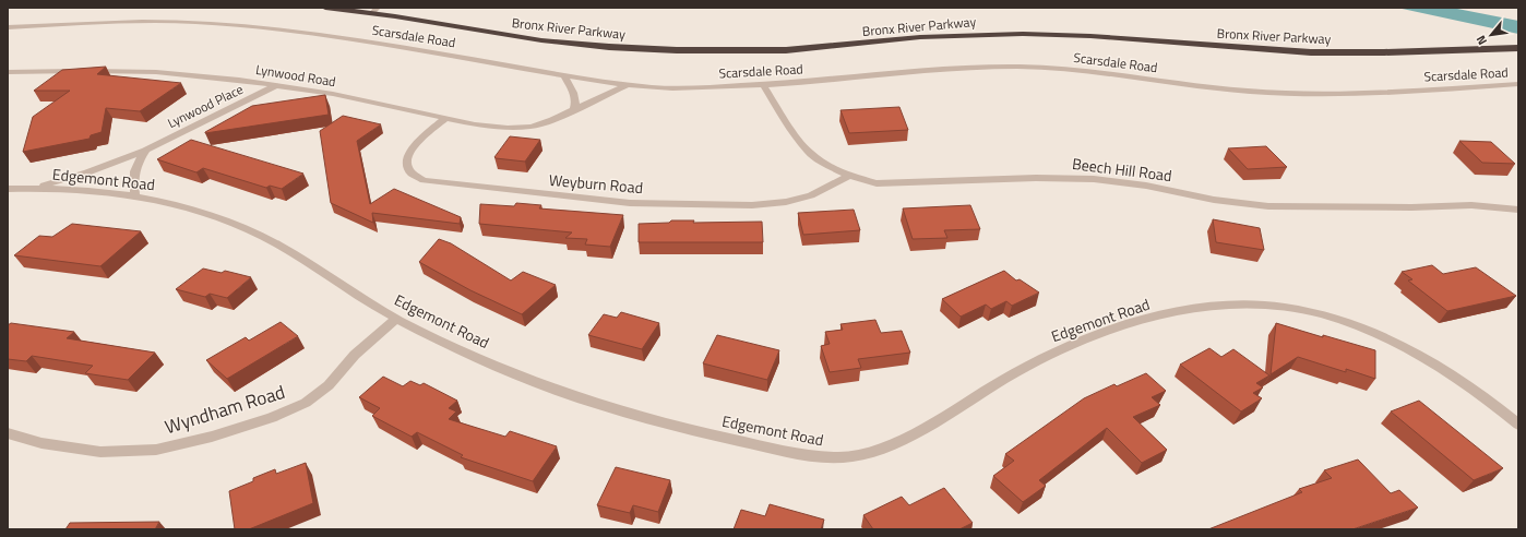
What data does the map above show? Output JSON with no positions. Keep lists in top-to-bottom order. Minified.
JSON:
{"streets":{"highway":["Bronx River Parkway"],"street":["Scarsdale Road","Lynwood Road","Lynwood Place","Beech Hill Road","Edgemont Road","Weyburn Road","Wyndham Road"]},"crossings":[["Scarsdale Road","Lynwood Road"],["Scarsdale Road","Beech Hill Road"],["Lynwood Road","Lynwood Place"],["Lynwood Road","Weyburn Road"],["Lynwood Place","Edgemont Road"],["Beech Hill Road","Weyburn Road"],["Edgemont Road","Wyndham Road"]],"north":"bottom left"}
